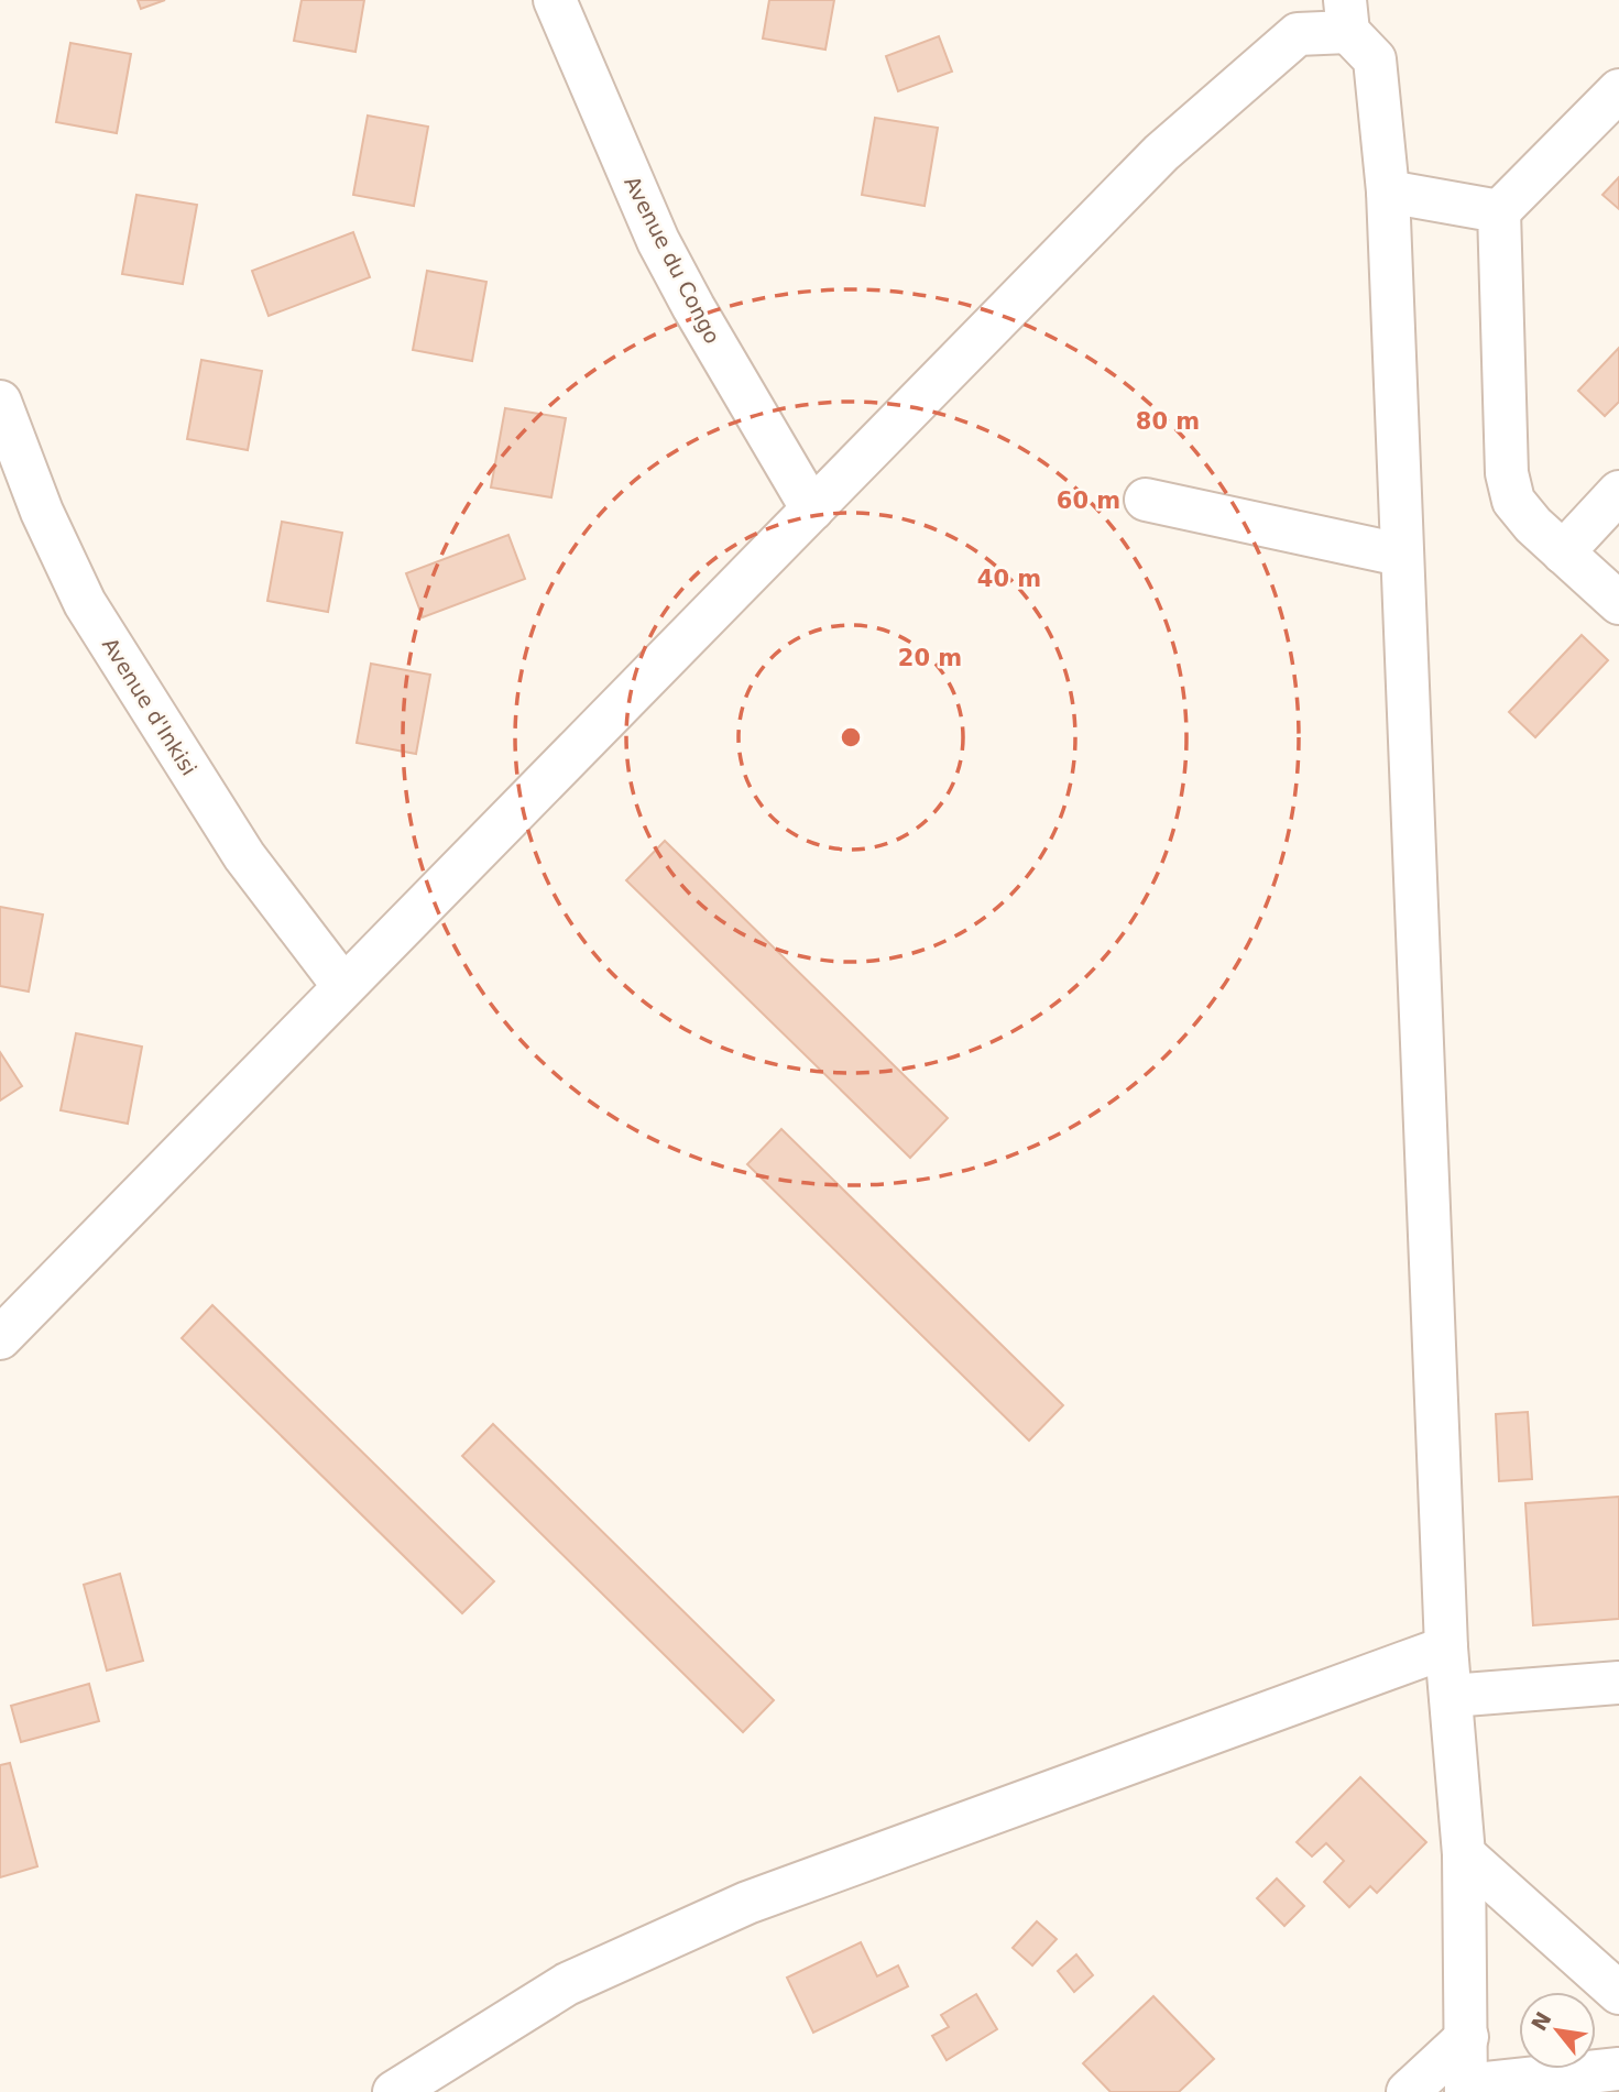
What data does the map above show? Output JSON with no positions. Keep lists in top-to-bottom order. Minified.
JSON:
{"streets":{"street":["Avenue du Congo","Avenue d'Inkisi"]},"north":"top left","rings":["80 m","60 m","40 m","20 m"]}
